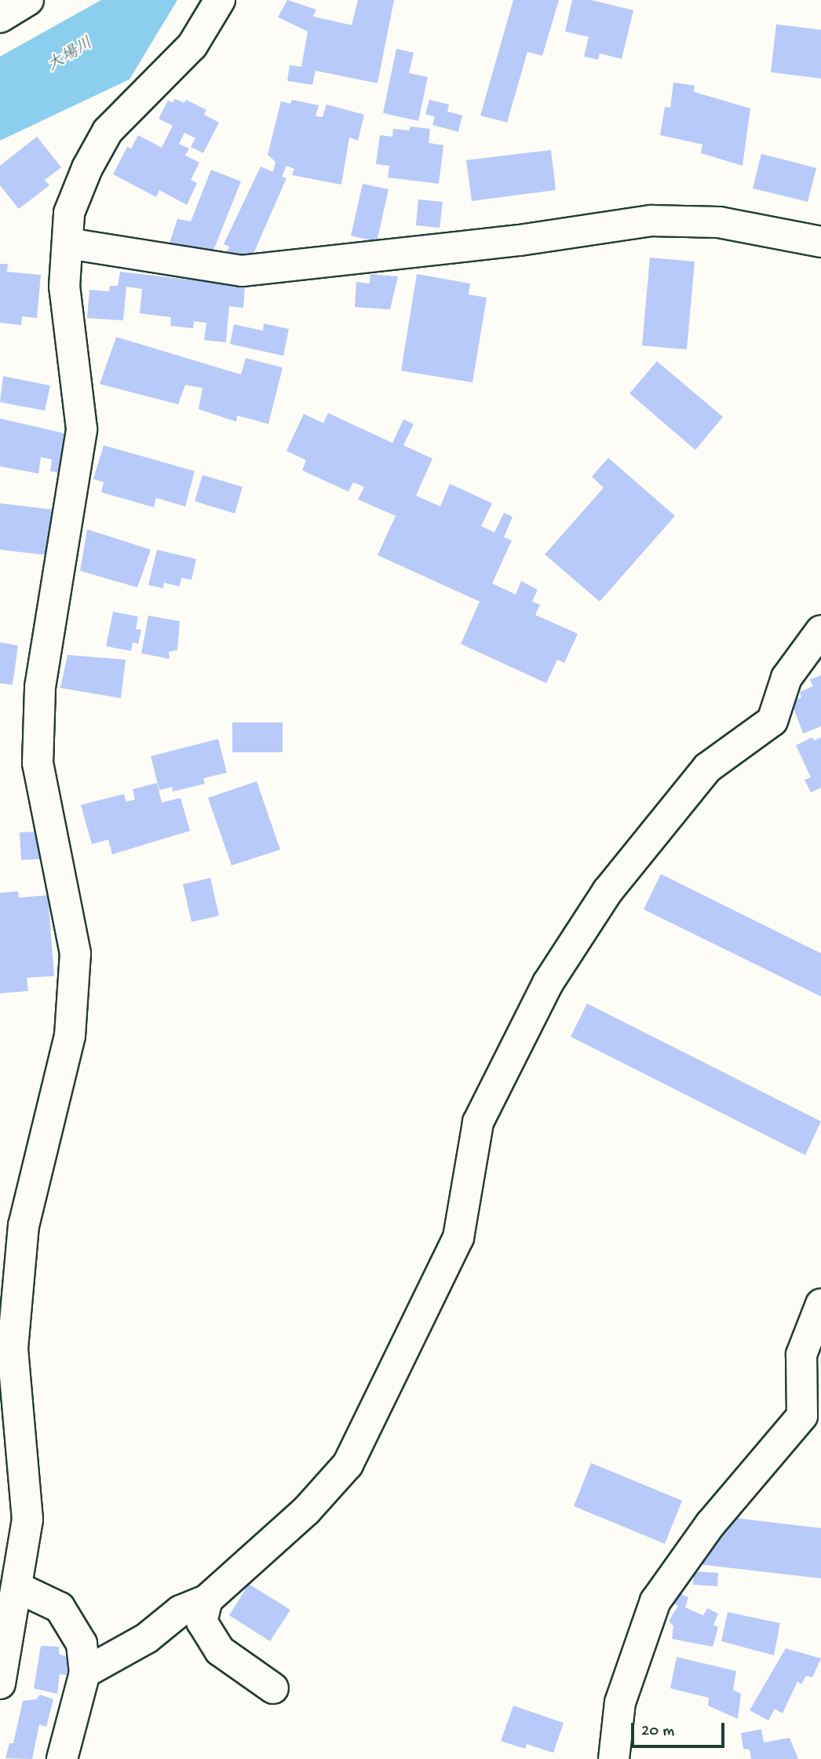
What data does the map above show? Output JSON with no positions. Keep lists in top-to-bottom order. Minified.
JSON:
{"water":["大場川"],"scale_bar":"20 m"}
